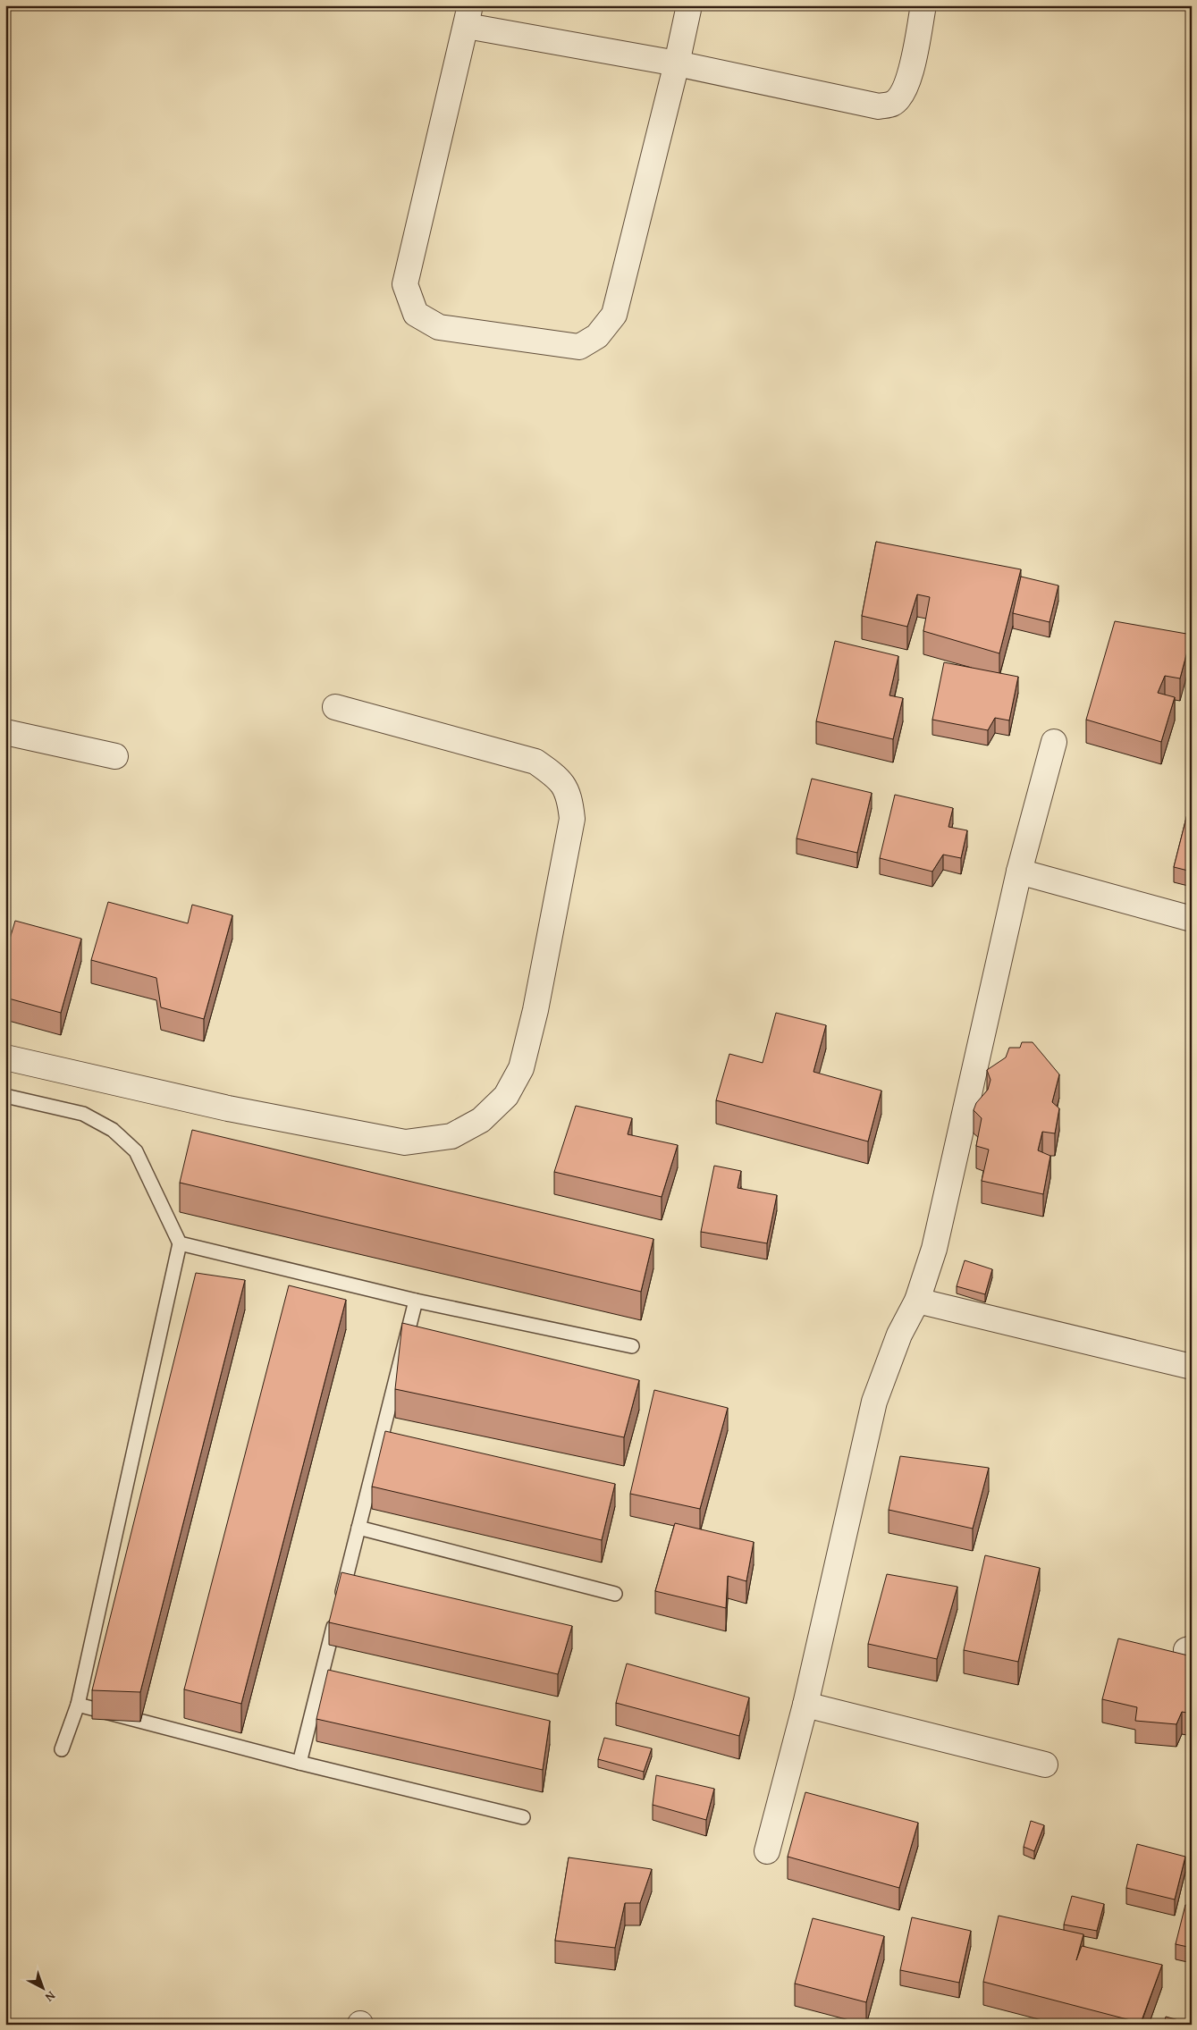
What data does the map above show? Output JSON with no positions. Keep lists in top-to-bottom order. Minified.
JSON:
{"north":"bottom right"}
